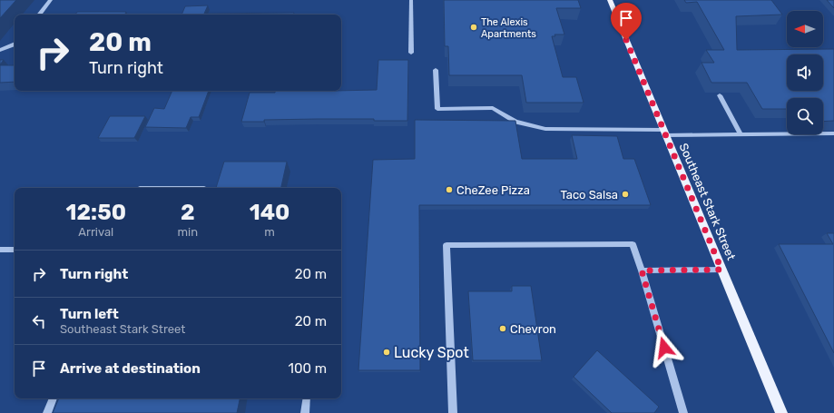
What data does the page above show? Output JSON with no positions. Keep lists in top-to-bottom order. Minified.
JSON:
{"streets":{"main road":["Southeast Stark Street"]},"places":["The Alexis Apartments","CheZee Pizza","Taco Salsa","Chevron","Lucky Spot"],"north":"left","page":{"turn":["20 m","Turn right"],"eta":["12:50","Arrival","2","min","140","m"],"list":[{"name":"Turn right","value":"20 m"},{"name":"Turn left","note":"Southeast Stark Street","value":"20 m"},{"name":"Arrive at destination","value":"100 m"}]}}
